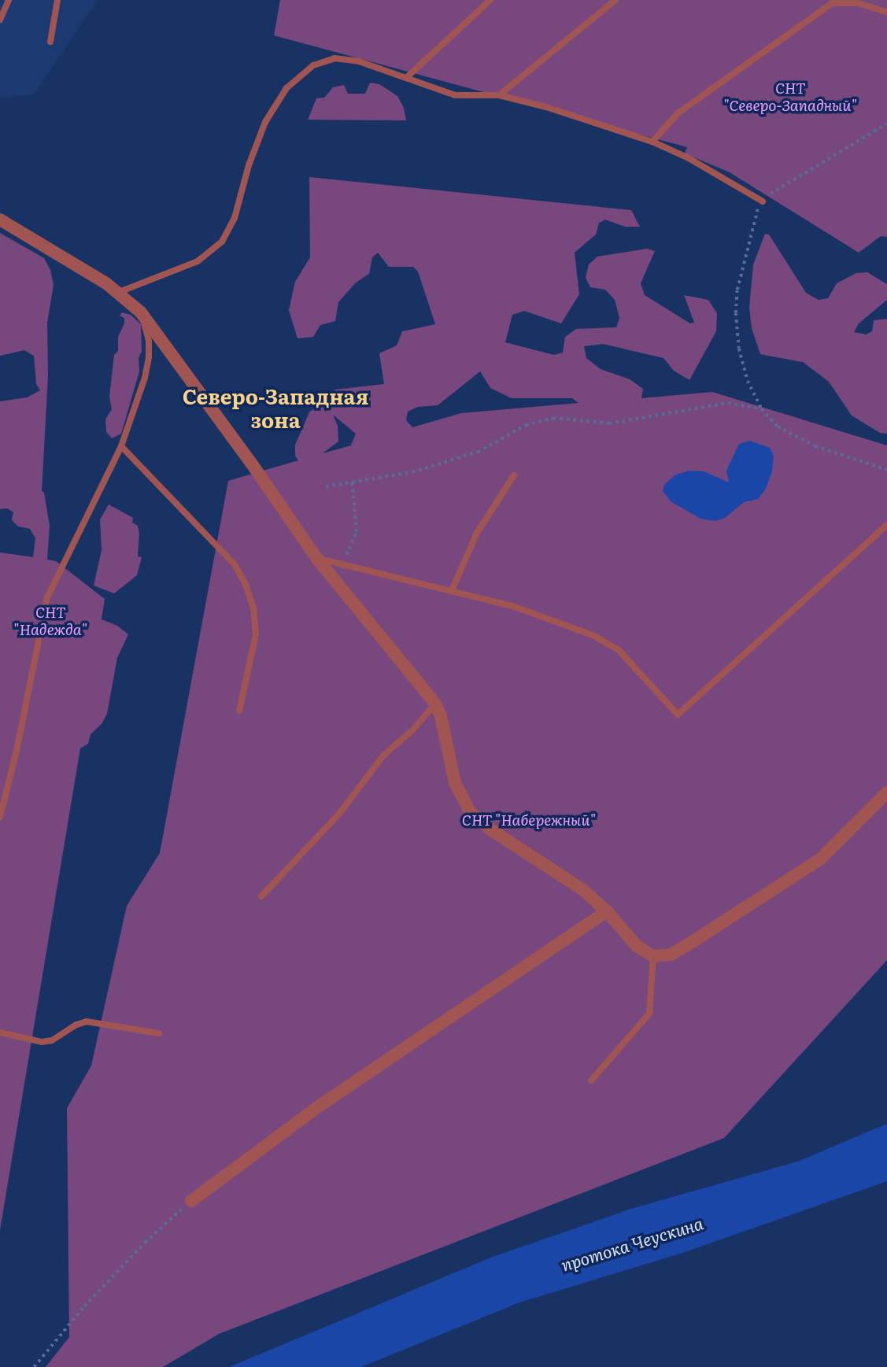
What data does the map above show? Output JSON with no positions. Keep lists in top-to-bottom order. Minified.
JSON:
{"districts":["Северо-Западная зона"],"water":["протока Чеускина"],"parks":["СНТ \"Северо-Западный\"","СНТ \"Надежда\"","СНТ \"Набережный\""]}
